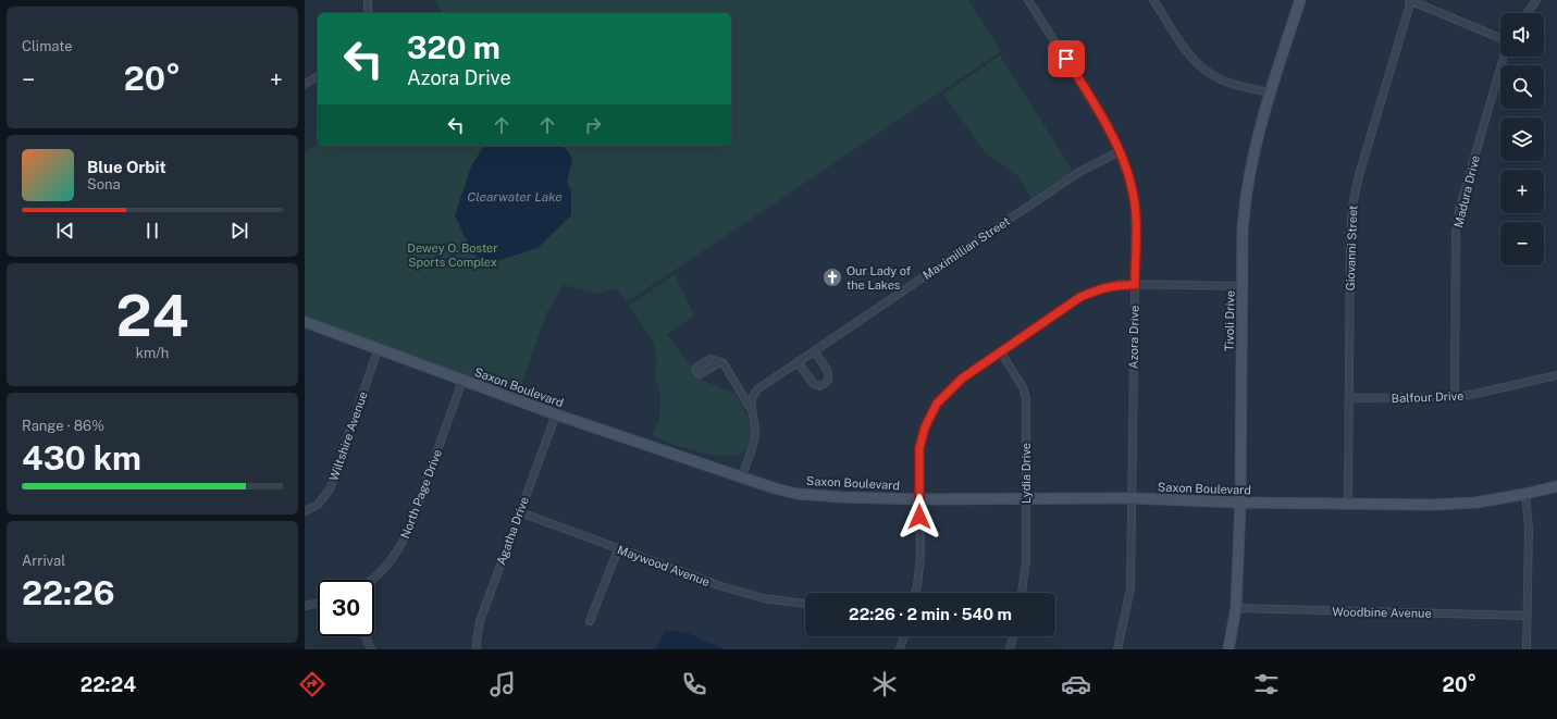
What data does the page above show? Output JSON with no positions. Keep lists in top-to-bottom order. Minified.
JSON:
{"streets":{"main road":["Tivoli Drive","Saxon Boulevard"],"street":["Madura Drive","Maximillian Street","Giovanni Street","Azora Drive","Balfour Drive","Wiltshire Avenue","Lydia Drive","North Page Drive","Agatha Drive","Maywood Avenue","Woodbine Avenue"]},"crossings":[["Madura Drive","Balfour Drive"],["Maximillian Street","Azora Drive"],["Giovanni Street","Saxon Boulevard"],["Giovanni Street","Balfour Drive"],["Tivoli Drive","Saxon Boulevard"],["Tivoli Drive","Woodbine Avenue"],["Azora Drive","Saxon Boulevard"],["Saxon Boulevard","Wiltshire Avenue"],["Saxon Boulevard","Lydia Drive"],["Saxon Boulevard","North Page Drive"],["Saxon Boulevard","Agatha Drive"],["Agatha Drive","Maywood Avenue"]],"water":["Clearwater Lake"],"parks":["Dewey O. Boster Sports Complex"],"places":{"church":["Our Lady of the Lakes"]},"page":{"tile":["Climate",["24","km/h"],["Range · 86%","430 km"],["Arrival","22:26"]],"map_buttons":["+","−"],"turn":["320 m","Azora Drive"],"heat":["−","20°","+"],"song":["Blue Orbit","Sona"],"limit":"30","trip":"22:26 · 2 min · 540 m","tabs":["22:24","20°"]}}
